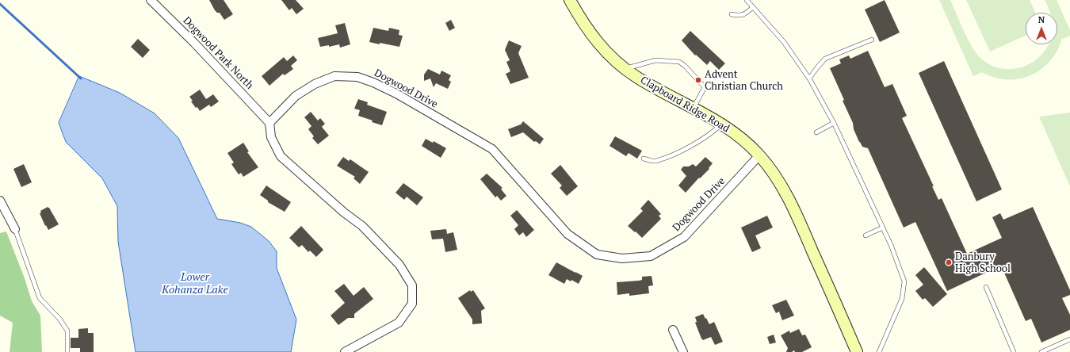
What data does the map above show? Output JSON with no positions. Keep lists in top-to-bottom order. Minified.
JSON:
{"streets":{"main road":["Clapboard Ridge Road"],"street":["Dogwood Park North","Dogwood Drive"]},"crossings":[["Dogwood Park North","Dogwood Drive"],["Dogwood Drive","Clapboard Ridge Road"]],"water":["Lower Kohanza Lake"],"places":["Advent Christian Church","Danbury High School"],"north":"top"}
